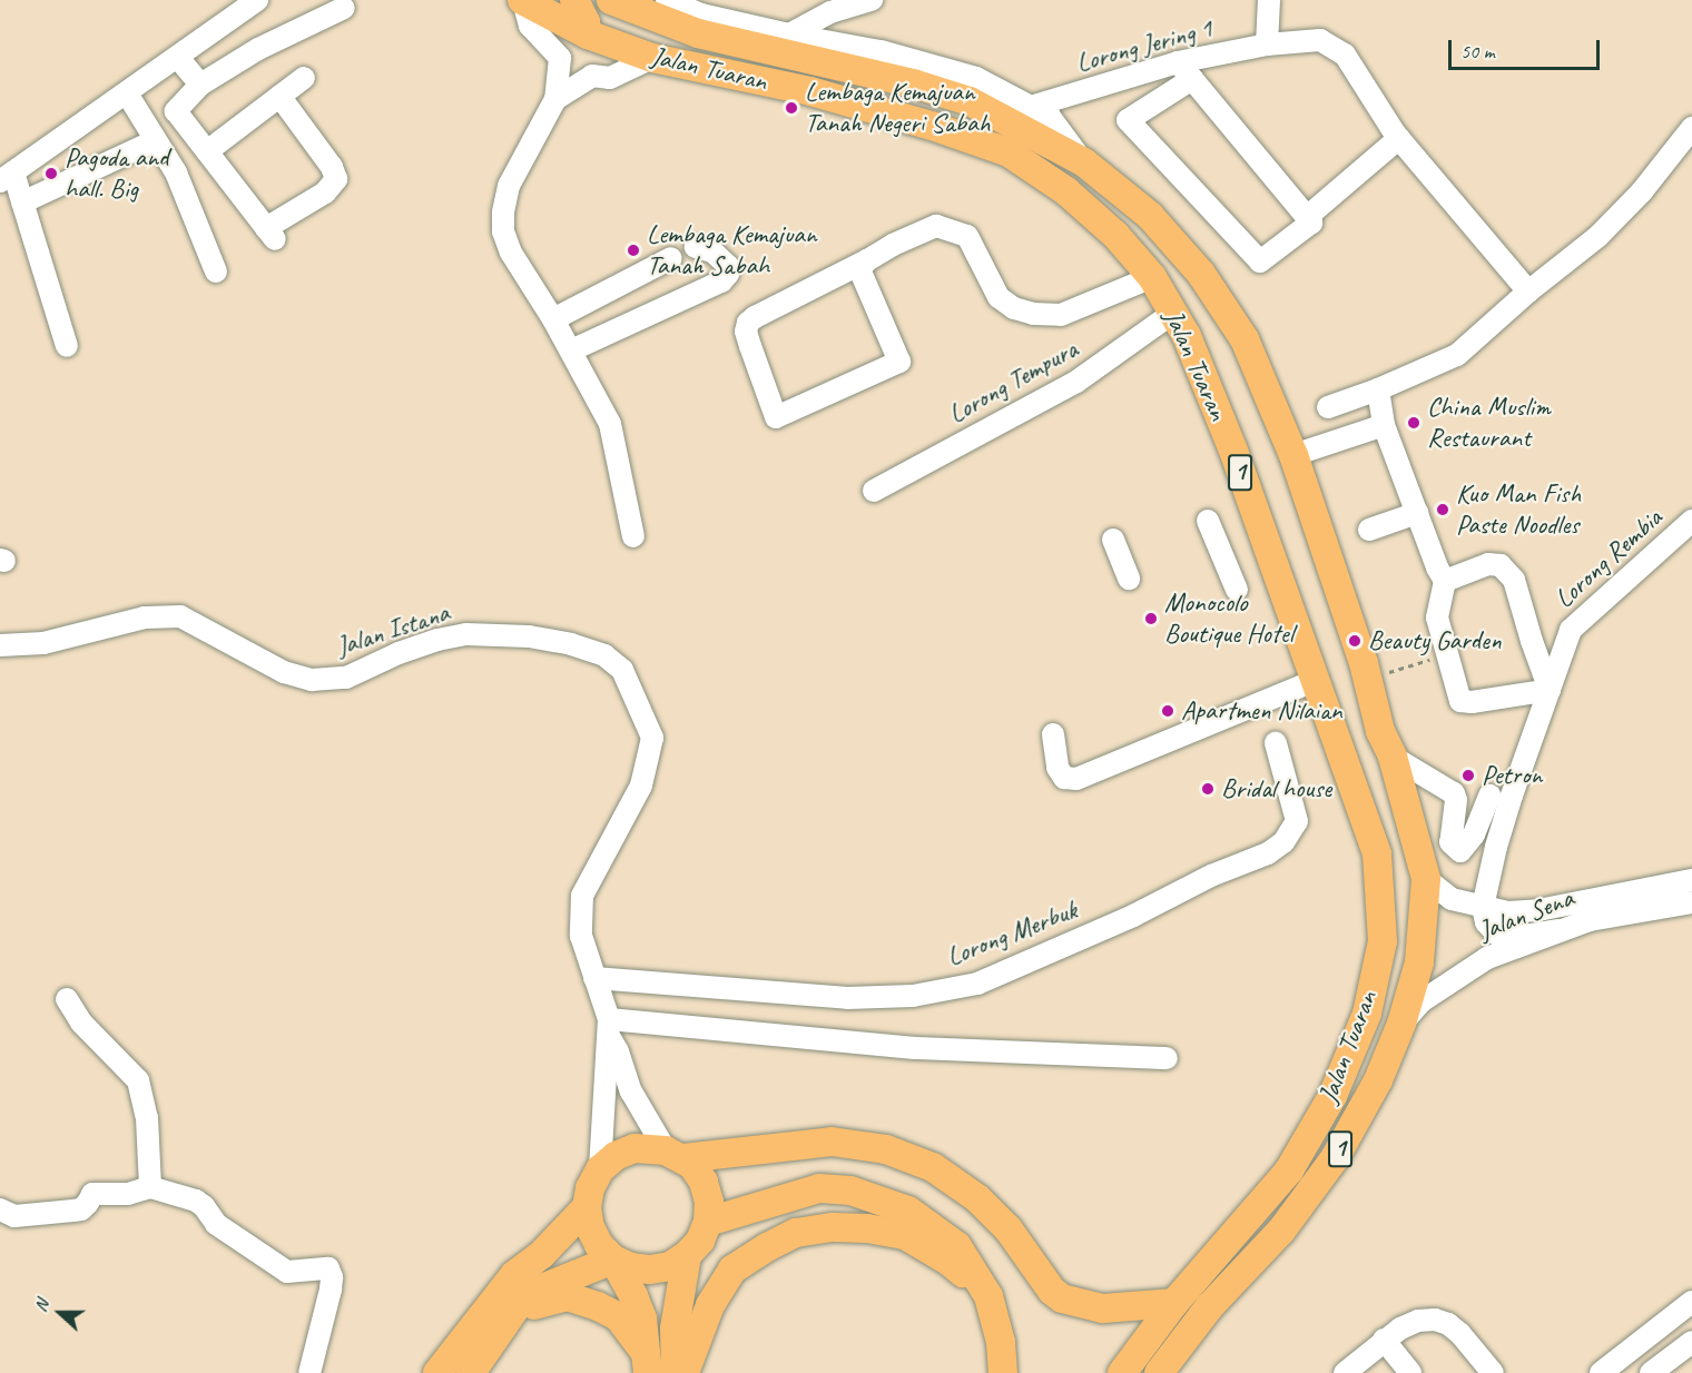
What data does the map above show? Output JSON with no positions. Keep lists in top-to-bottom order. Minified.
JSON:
{"streets":{"main road":["Jalan Tuaran","1"],"street":["Lorong Jering 1","Lorong Tempura","Lorong Rembia","Jalan Istana","Jalan Sena","Lorong Merbuk"]},"crossings":[["Jalan Tuaran","Lorong Tempura"],["Jalan Tuaran","Jalan Sena"],["Lorong Rembia","Jalan Sena"],["Jalan Istana","Lorong Merbuk"]],"places":["Lembaga Kemajuan Tanah Negeri Sabah","Pagoda and hall. Big","Lembaga Kemajuan Tanah Sabah","China Muslim Restaurant","Kuo Man Fish Paste Noodles","Monocolo Boutique Hotel","Beauty Garden","Apartmen Nilaian","Petron","Bridal house"],"scale_bar":"50 m","north":"left"}
